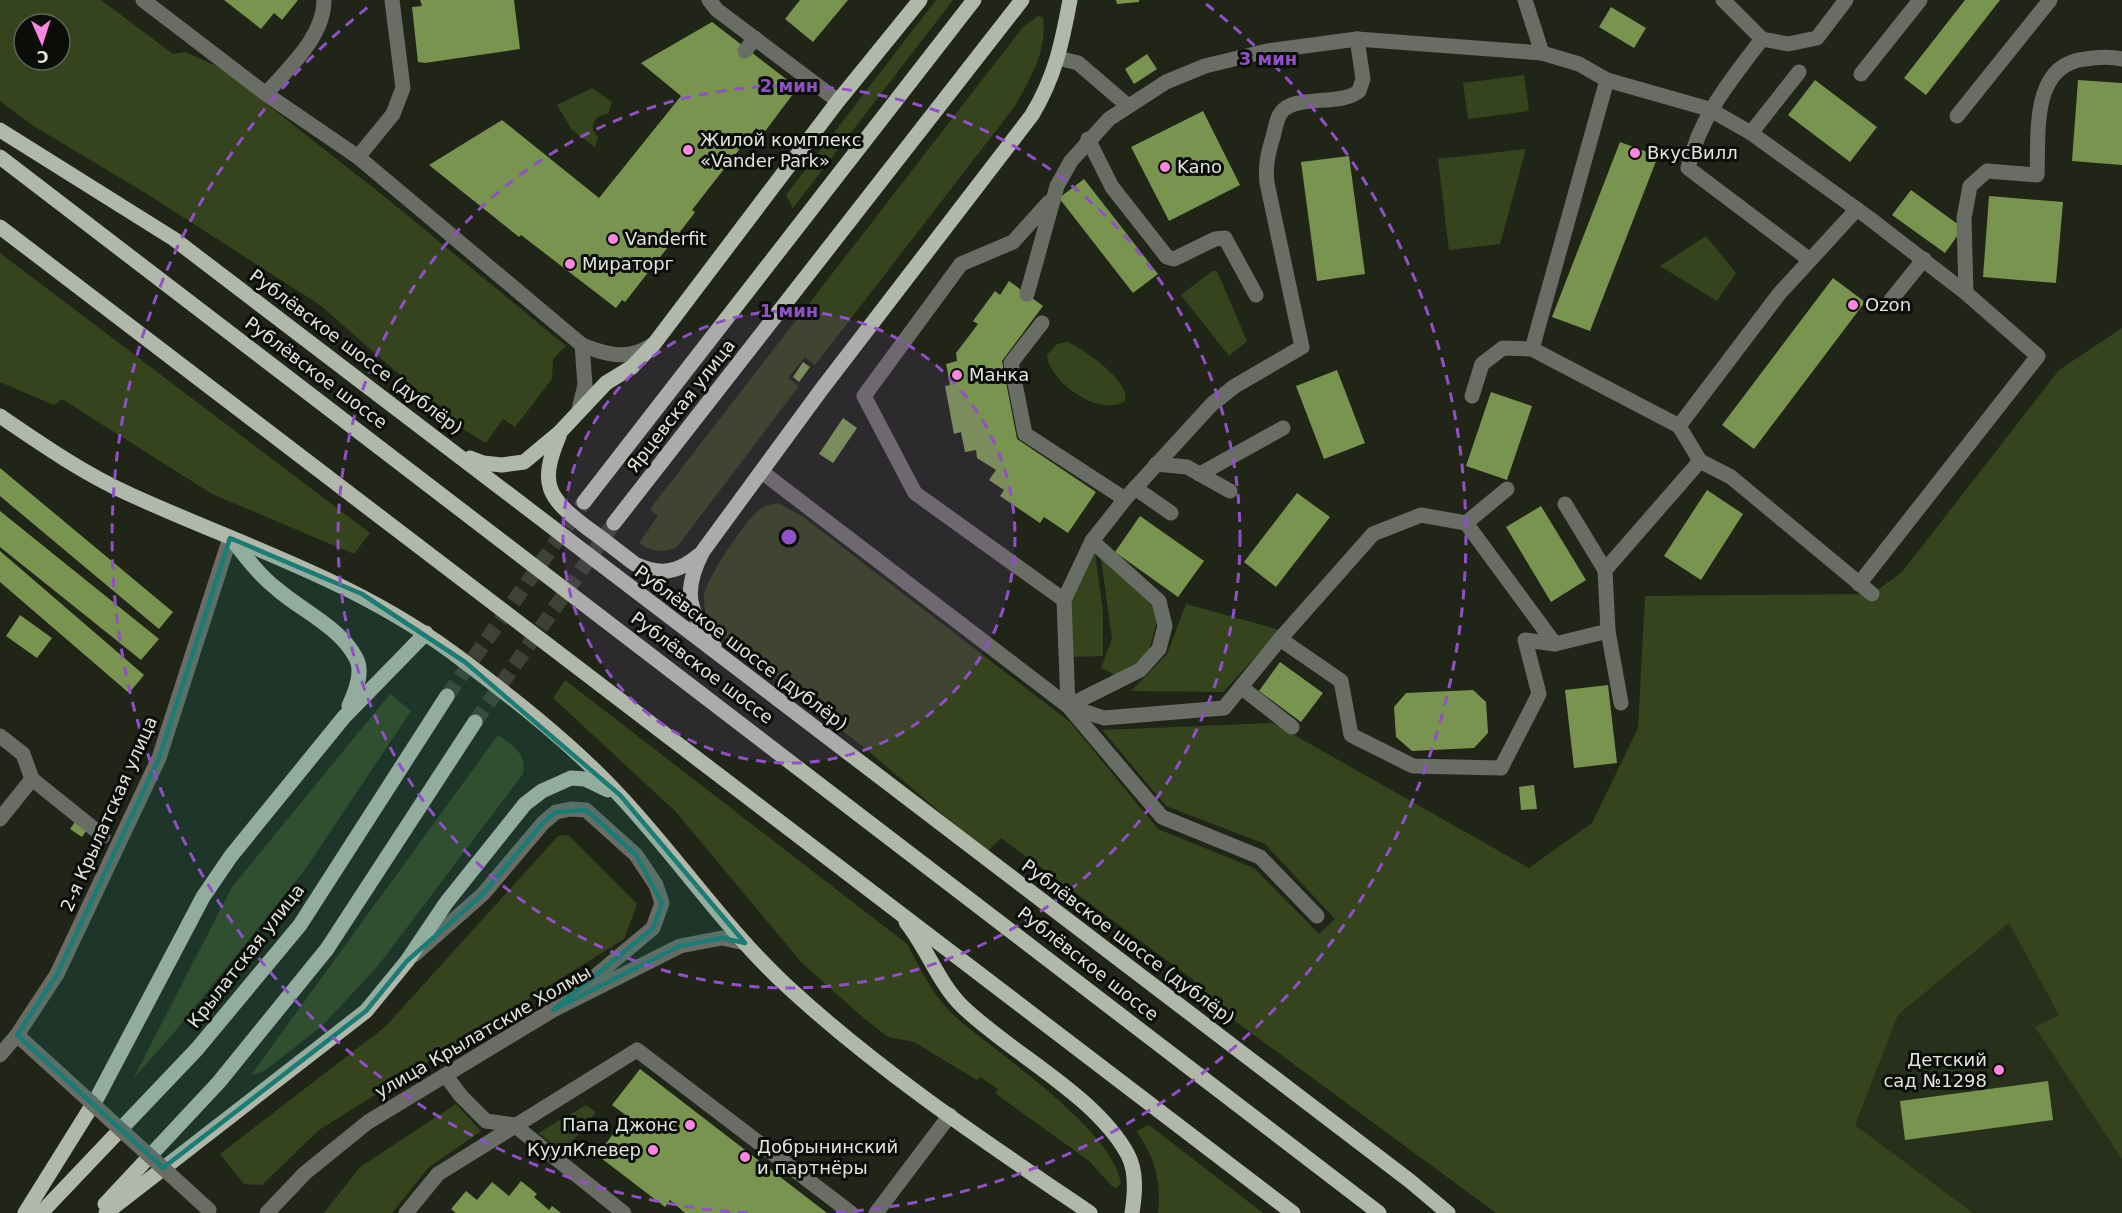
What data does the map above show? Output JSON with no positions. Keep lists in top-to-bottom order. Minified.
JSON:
{"streets":{"main road":["Рублёвское шоссе (дублёр)","Рублёвское шоссе","Ярцевская улица","Крылатская улица"],"street":["2-я Крылатская улица","улица Крылатские Холмы"]},"places":["Жилой комплекс «Vander Park»","ВкусВилл","Kano","Vanderfit","Мираторг","Ozon","Манка","Детский сад №1298","Папа Джонс","КуулКлевер","Добрынинский и партнёры"],"north":"bottom","rings":["3 мин","2 мин","1 мин"]}
